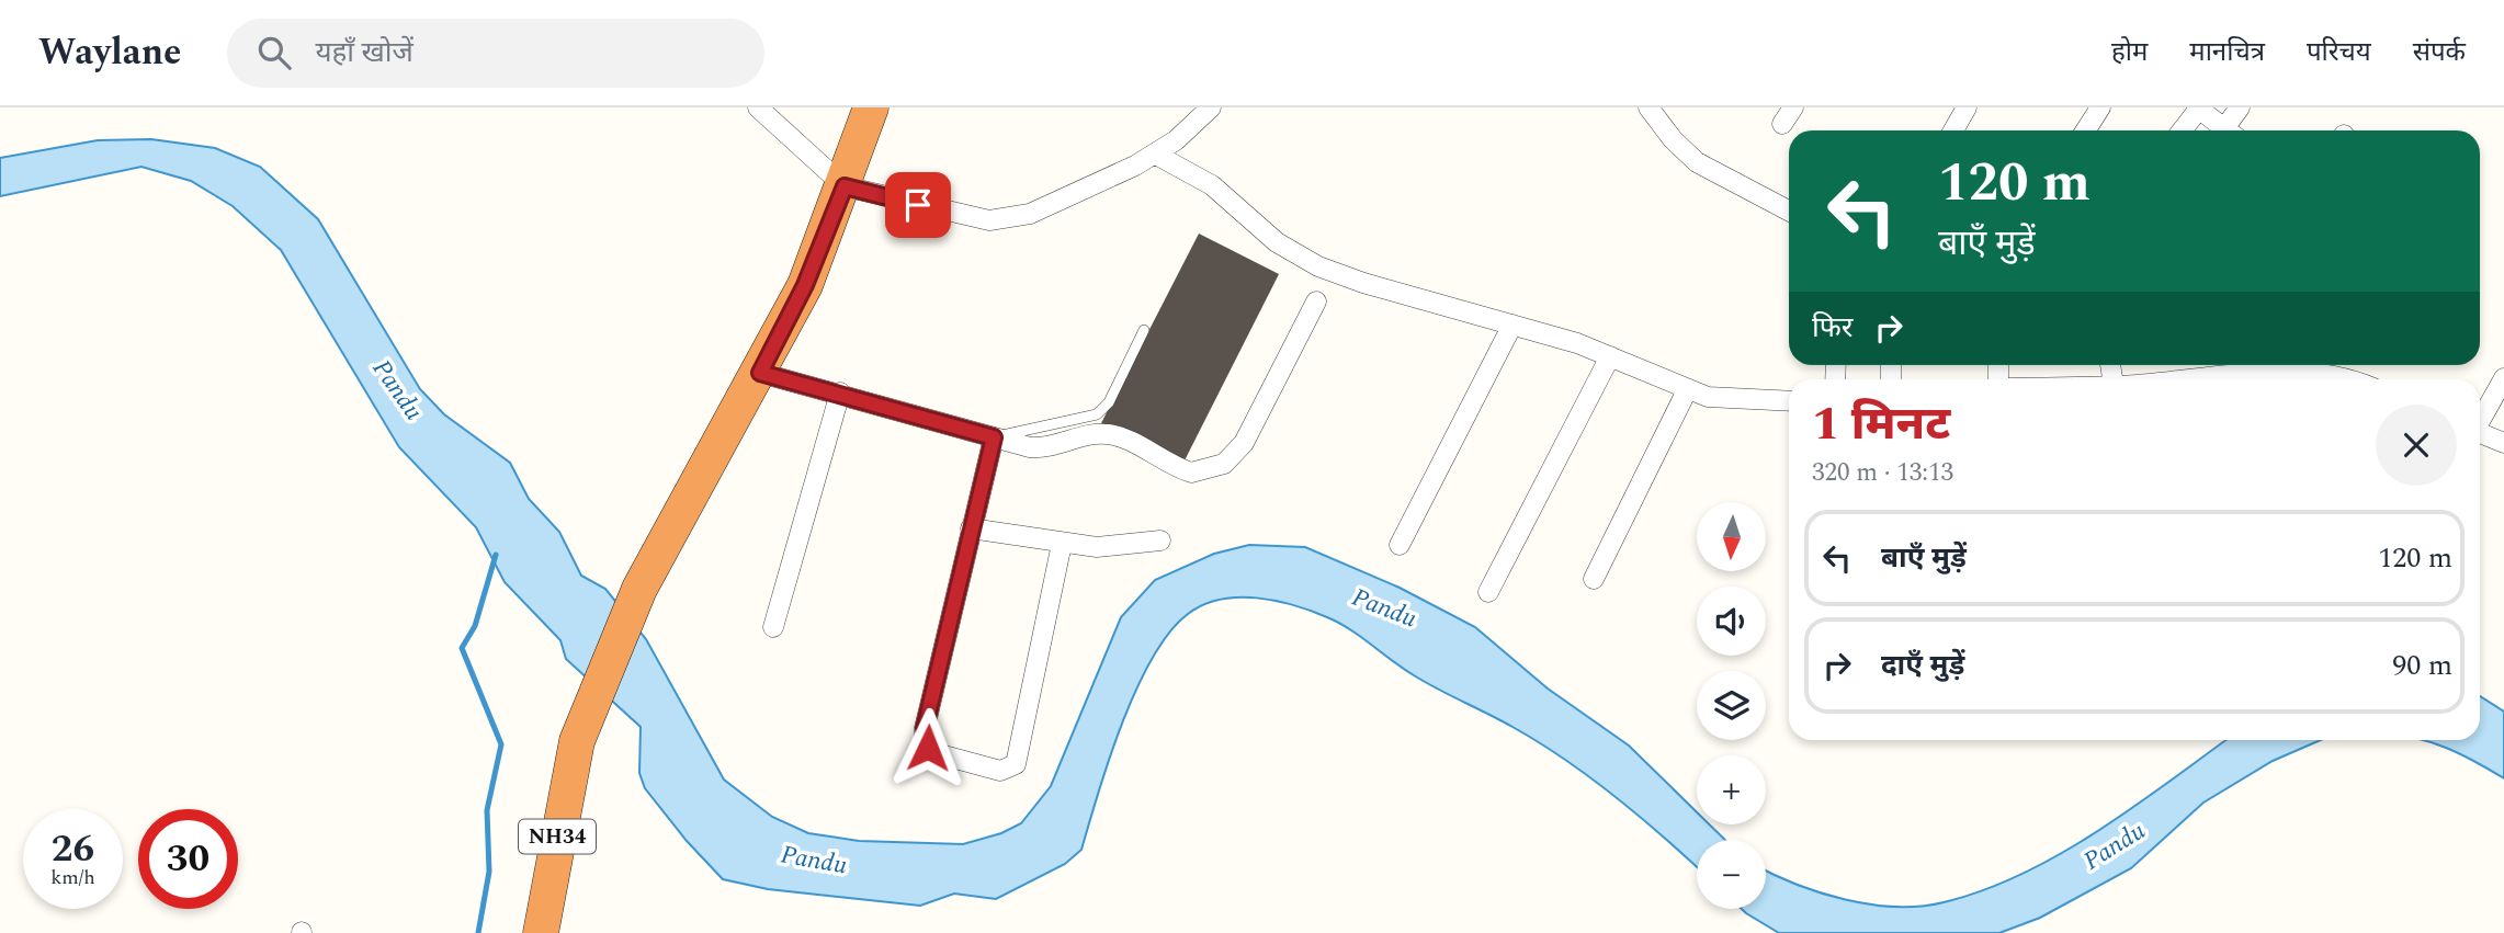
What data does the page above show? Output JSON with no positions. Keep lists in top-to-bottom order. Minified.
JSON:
{"streets":{"highway":["NH34"]},"water":["Pandu"],"north":"bottom","page":{"header":"Waylane","search":"यहाँ खोजें","nav":["होम","मानचित्र","परिचय","संपर्क"],"turn":["120 m","बाएँ मुड़ें"],"then":"फिर","heading":["1 मिनट","320 m · 13:13"],"map_buttons":["+","−"],"list":[{"name":"बाएँ मुड़ें","value":"120 m"},{"name":"दाएँ मुड़ें","value":"90 m"}],"speed":"26 km/h","limit":"30"}}
